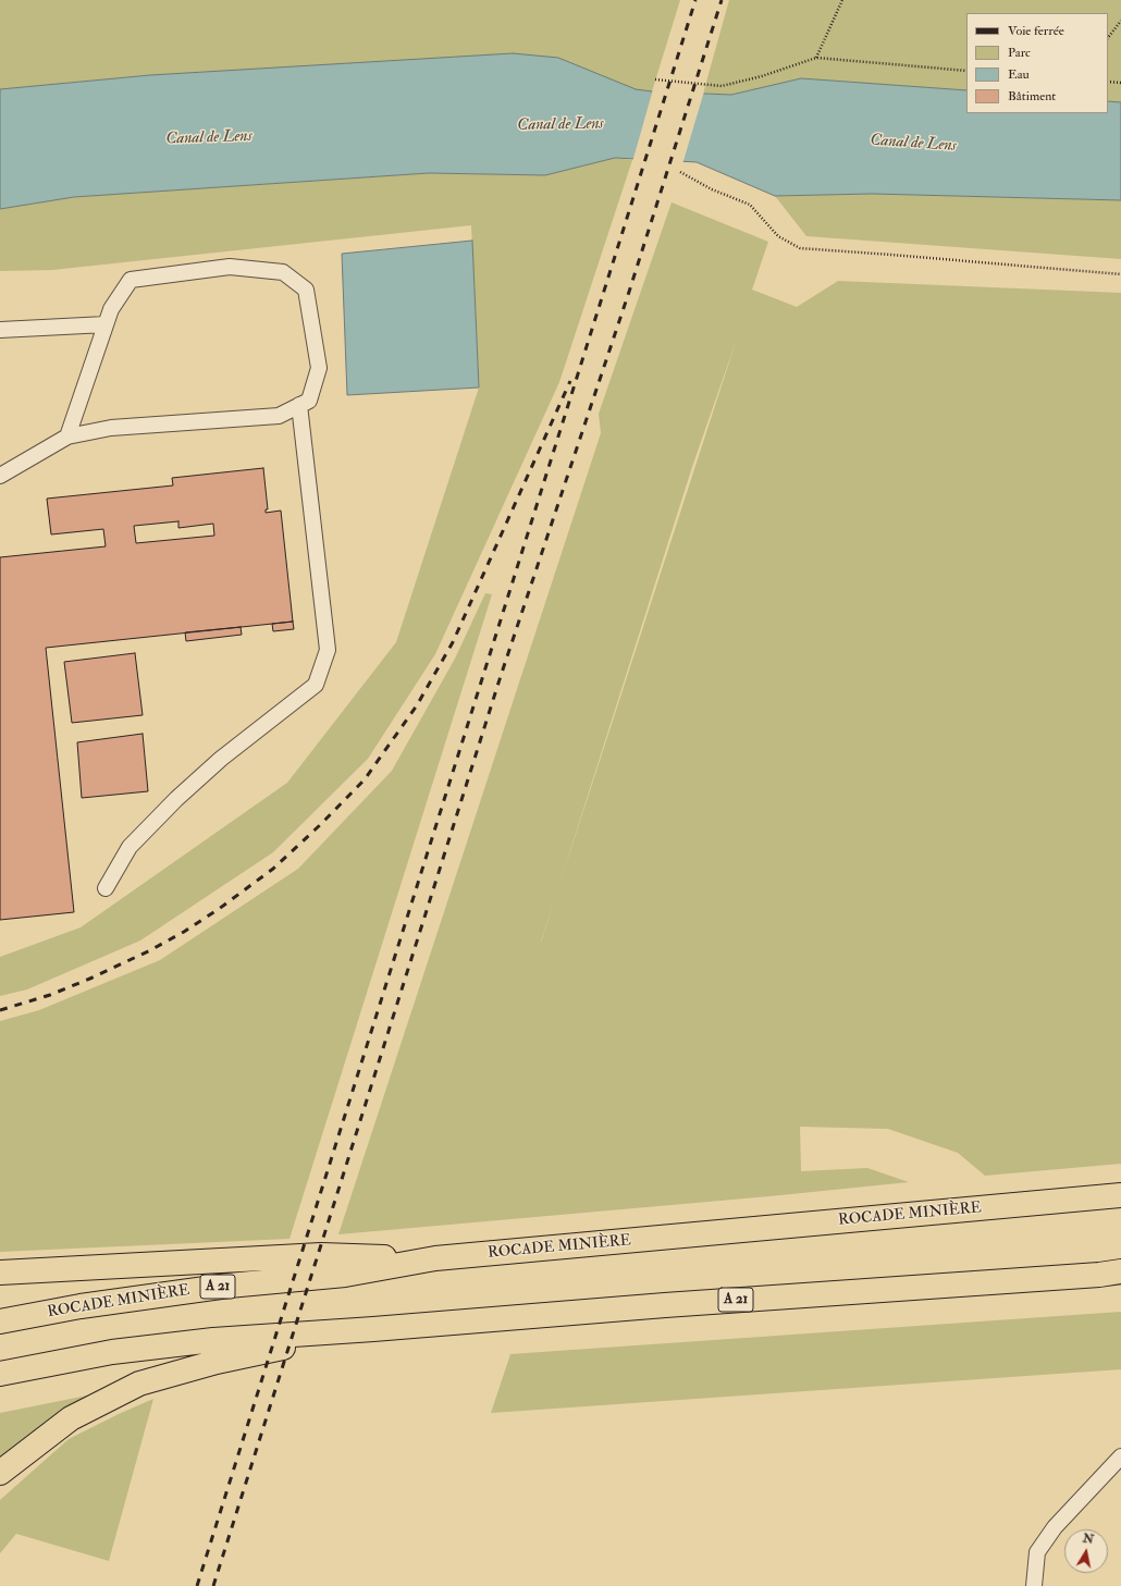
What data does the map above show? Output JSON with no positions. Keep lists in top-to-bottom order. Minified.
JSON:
{"streets":{"highway":["ROCADE MINIÈRE","A 21"]},"water":["Canal de Lens"],"legend":["Voie ferrée","Parc","Eau","Bâtiment"],"north":"top"}
